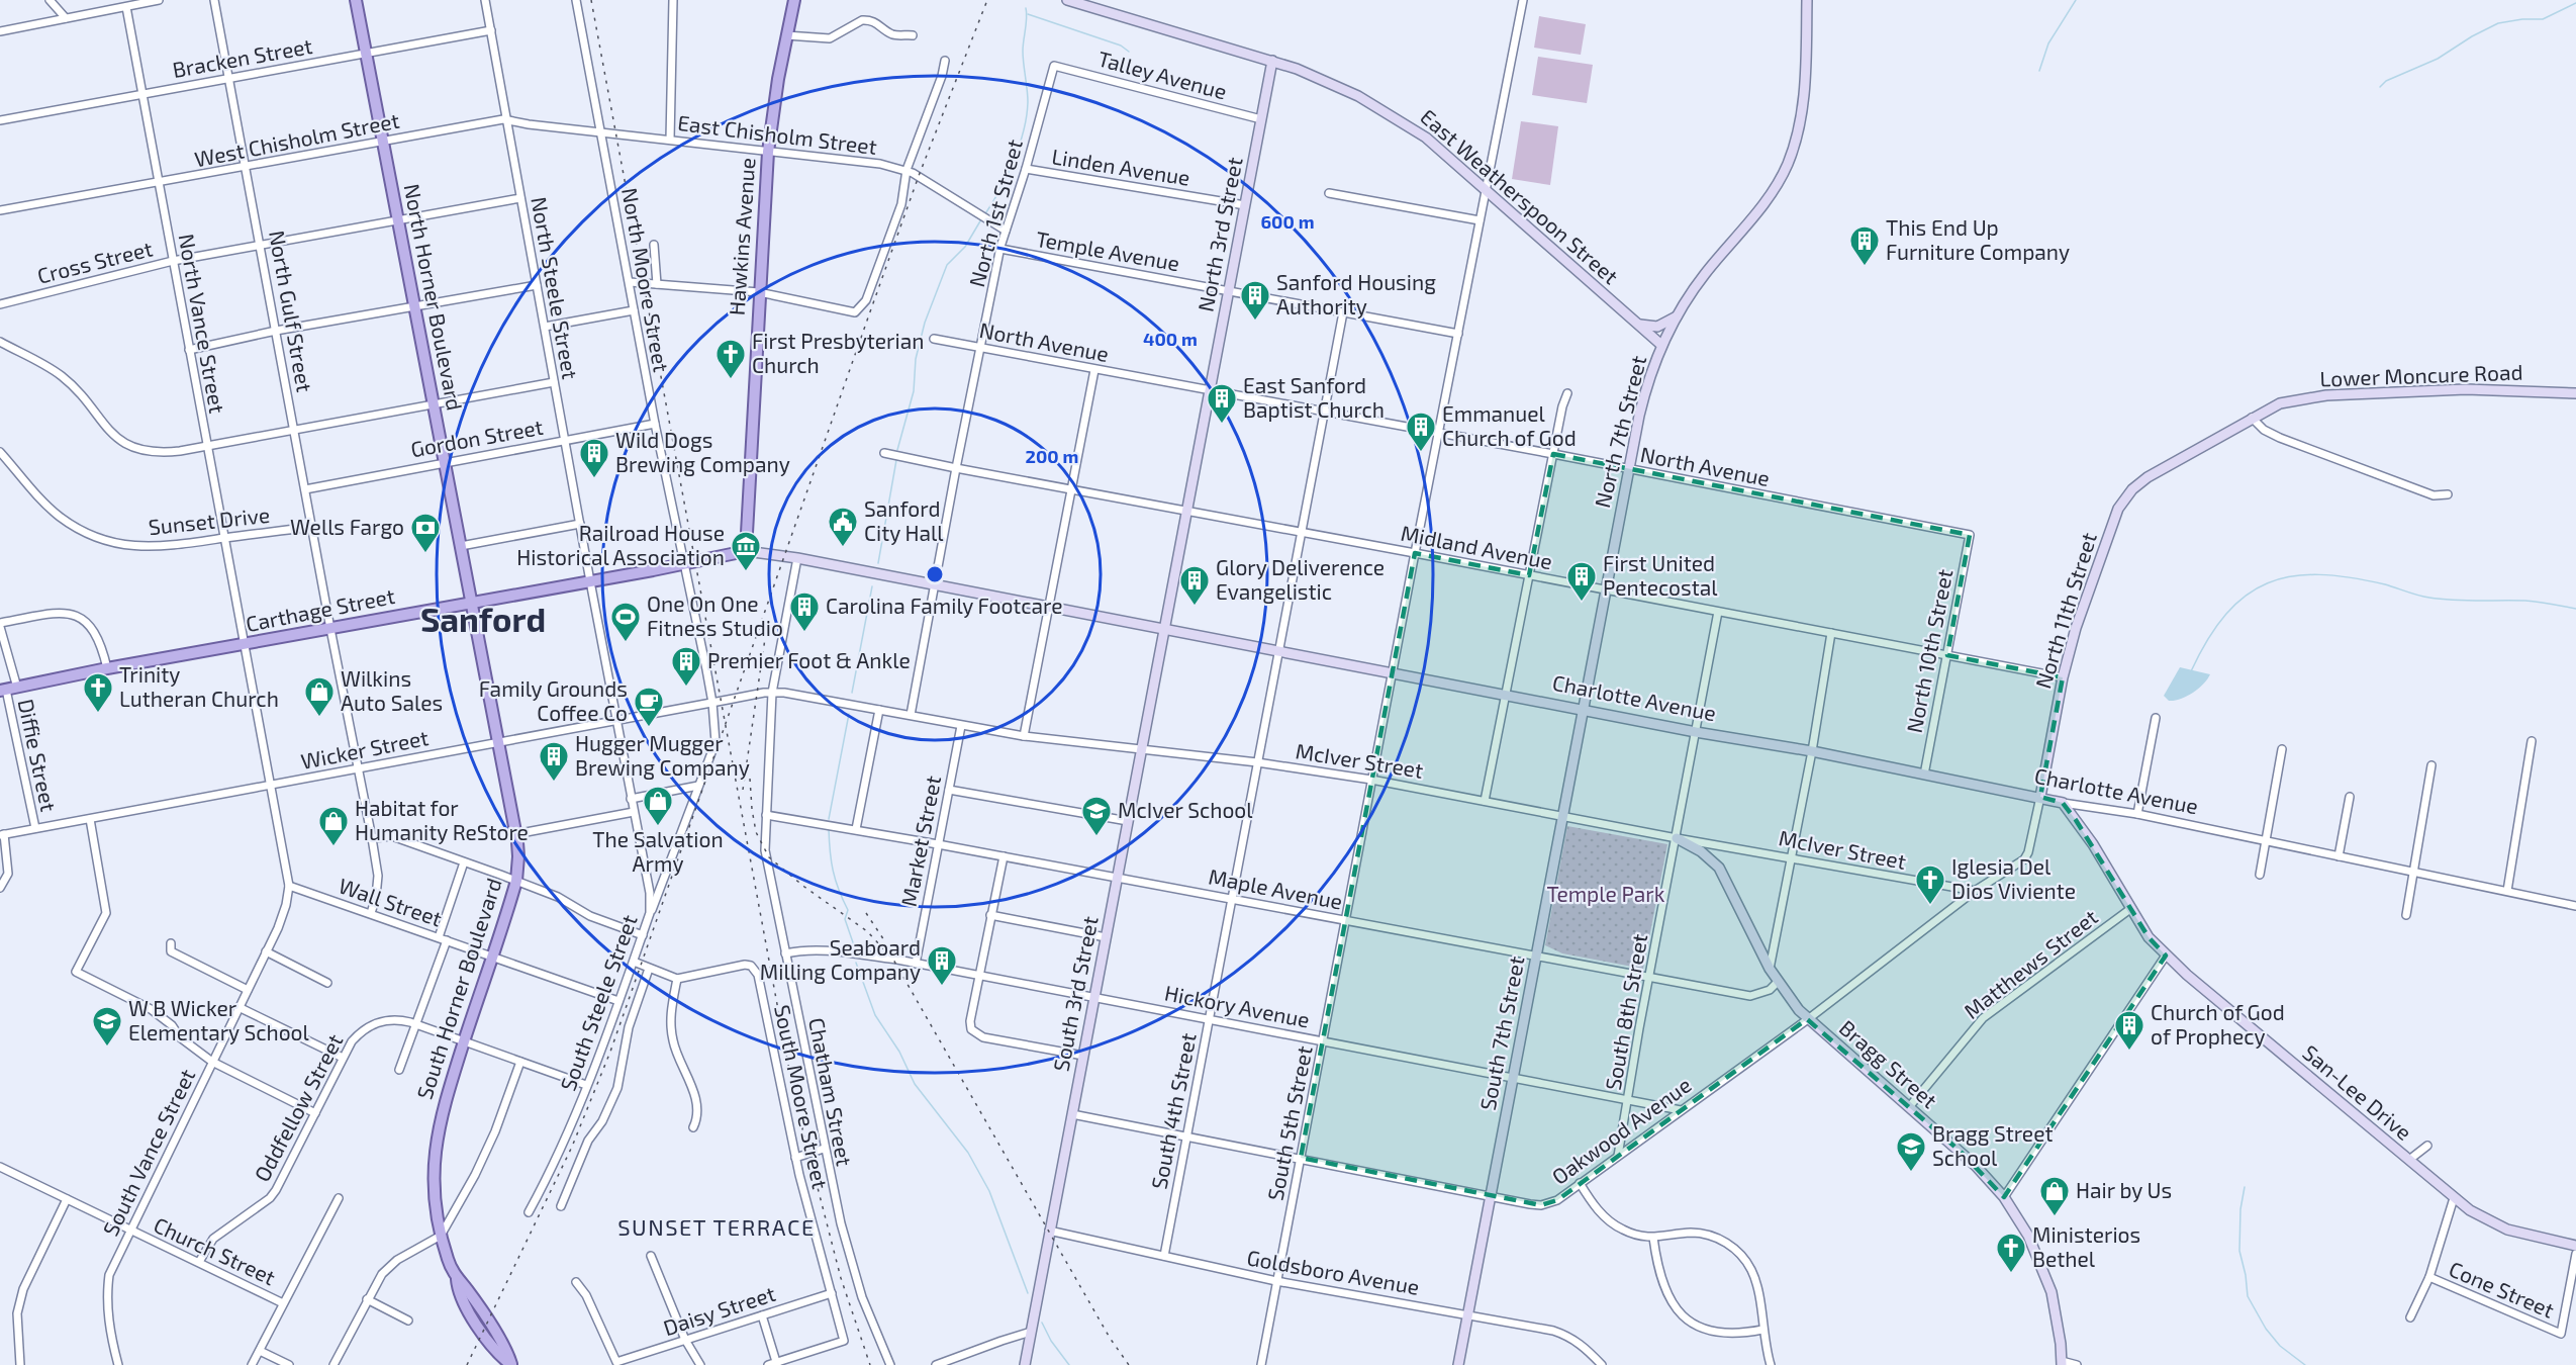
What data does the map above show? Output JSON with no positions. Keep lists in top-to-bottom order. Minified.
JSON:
{"streets":{"main road":["Hawkins Avenue","North Horner Boulevard","Carthage Street","Charlotte Avenue","South Horner Boulevard"],"street":["Bracken Street","Talley Avenue","East Chisholm Street","West Chisholm Street","Linden Avenue","East Weatherspoon Street","North 1st Street","North 3rd Street","Temple Avenue","Cross Street","North Moore Street","North Steele Street","North Gulf Street","North Vance Street","North Avenue","Lower Moncure Road","North 7th Street","Gordon Street","Sunset Drive","Midland Avenue","North 11th Street","North 10th Street","Wicker Street","Diffie Street","McIver Street","Market Street","Maple Avenue","Wall Street","Matthews Street","South 3rd Street","South Steele Street","Hickory Avenue","South 8th Street","South 7th Street","Bragg Street","Chatham Street","San-Lee Drive","South Moore Street","Oddfellow Street","South 4th Street","South 5th Street","Oakwood Avenue","South Vance Street","Church Street","Goldsboro Avenue","Cone Street","Daisy Street"]},"crossings":[["Bracken Street","North Steele Street"],["Bracken Street","North Horner Boulevard"],["Bracken Street","North Gulf Street"],["Bracken Street","North Vance Street"],["Talley Avenue","North 1st Street"],["Talley Avenue","North 3rd Street"],["East Chisholm Street","West Chisholm Street"],["East Chisholm Street","North 1st Street"],["East Chisholm Street","Hawkins Avenue"],["East Chisholm Street","North Moore Street"],["West Chisholm Street","North Moore Street"],["West Chisholm Street","North Steele Street"],["West Chisholm Street","North Horner Boulevard"],["West Chisholm Street","North Gulf Street"],["West Chisholm Street","North Vance Street"],["Linden Avenue","North 1st Street"],["Linden Avenue","North 3rd Street"],["East Weatherspoon Street","North 3rd Street"],["East Weatherspoon Street","North 7th Street"],["East Weatherspoon Street","South 5th Street"],["North 1st Street","Temple Avenue"],["North 1st Street","North Avenue"],["North 1st Street","Midland Avenue"],["North 1st Street","Charlotte Avenue"],["North 1st Street","McIver Street"],["North 3rd Street","Temple Avenue"],["North 3rd Street","North Avenue"],["North 3rd Street","Midland Avenue"],["North 3rd Street","Charlotte Avenue"],["North 3rd Street","South 3rd Street"],["Hawkins Avenue","Charlotte Avenue"],["Temple Avenue","South 4th Street"],["Temple Avenue","South 5th Street"],["Cross Street","North Steele Street"],["Cross Street","North Horner Boulevard"],["Cross Street","North Gulf Street"],["Cross Street","North Vance Street"],["North Moore Street","Gordon Street"],["North Moore Street","Carthage Street"],["North Moore Street","Charlotte Avenue"],["North Steele Street","Gordon Street"],["North Steele Street","Carthage Street"],["North Steele Street","South Steele Street"],["North Horner Boulevard","Gordon Street"],["North Horner Boulevard","Carthage Street"],["North Horner Boulevard","South Horner Boulevard"],["North Gulf Street","Gordon Street"],["North Gulf Street","Sunset Drive"],["North Gulf Street","Carthage Street"],["North Gulf Street","Wicker Street"],["North Gulf Street","Wall Street"],["North Vance Street","Sunset Drive"],["North Vance Street","Carthage Street"],["North Vance Street","South Vance Street"],["North Avenue","North 7th Street"],["North Avenue","North 10th Street"],["North Avenue","South 4th Street"],["North Avenue","South 5th Street"],["Lower Moncure Road","North 11th Street"],["North 7th Street","Midland Avenue"],["North 7th Street","Charlotte Avenue"],["North 7th Street","South 7th Street"],["Midland Avenue","North 11th Street"],["Midland Avenue","North 10th Street"],["Midland Avenue","South 8th Street"],["Midland Avenue","South 4th Street"],["Midland Avenue","South 5th Street"],["Carthage Street","Charlotte Avenue"],["Carthage Street","Diffie Street"],["Carthage Street","South Horner Boulevard"],["Carthage Street","South Steele Street"],["Carthage Street","South Vance Street"],["North 11th Street","Charlotte Avenue"],["North 11th Street","Oakwood Avenue"],["North 10th Street","Charlotte Avenue"],["Charlotte Avenue","South 3rd Street"],["Charlotte Avenue","South 8th Street"],["Charlotte Avenue","South 7th Street"],["Charlotte Avenue","Chatham Street"],["Charlotte Avenue","San-Lee Drive"],["Charlotte Avenue","South 4th Street"],["Charlotte Avenue","South 5th Street"],["Charlotte Avenue","Oakwood Avenue"],["Wicker Street","Diffie Street"],["Wicker Street","McIver Street"],["Wicker Street","South Horner Boulevard"],["Wicker Street","South Steele Street"],["Wicker Street","South Vance Street"],["McIver Street","Market Street"],["McIver Street","South 3rd Street"],["McIver Street","South 8th Street"],["McIver Street","South 7th Street"],["McIver Street","Bragg Street"],["McIver Street","Chatham Street"],["McIver Street","South 4th Street"],["McIver Street","South 5th Street"],["McIver Street","Oakwood Avenue"],["Market Street","Maple Avenue"],["Market Street","Hickory Avenue"],["Maple Avenue","South 3rd Street"],["Maple Avenue","South 8th Street"],["Maple Avenue","South 7th Street"],["Maple Avenue","Bragg Street"],["Maple Avenue","Chatham Street"],["Maple Avenue","South 4th Street"],["Maple Avenue","South 5th Street"],["Wall Street","South Horner Boulevard"],["Wall Street","South Steele Street"],["Wall Street","South Vance Street"],["Matthews Street","Bragg Street"],["Matthews Street","San-Lee Drive"],["South Horner Boulevard","Oddfellow Street"],["South 3rd Street","Hickory Avenue"],["South 3rd Street","Oakwood Avenue"],["South 3rd Street","Goldsboro Avenue"],["South Steele Street","Oddfellow Street"],["Hickory Avenue","South 8th Street"],["Hickory Avenue","South 7th Street"],["Hickory Avenue","Chatham Street"],["Hickory Avenue","South 4th Street"],["Hickory Avenue","South 5th Street"],["Hickory Avenue","Oakwood Avenue"],["South 8th Street","Bragg Street"],["South 8th Street","Oakwood Avenue"],["South 7th Street","Oakwood Avenue"],["South 7th Street","Goldsboro Avenue"],["Bragg Street","Oakwood Avenue"],["South Moore Street","Daisy Street"],["Oddfellow Street","Church Street"],["South 4th Street","Oakwood Avenue"],["South 4th Street","Goldsboro Avenue"],["South 5th Street","Oakwood Avenue"],["South 5th Street","Goldsboro Avenue"],["South Vance Street","Church Street"]],"districts":["Sanford","SUNSET TERRACE"],"parks":["Temple Park"],"places":{"building":["This End Up Furniture Company","Sanford Housing Authority","East Sanford Baptist Church","Emmanuel Church of God","Wild Dogs Brewing Company","First United Pentecostal","Glory Deliverence Evangelistic","Carolina Family Footcare","Premier Foot & Ankle","Hugger Mugger Brewing Company","Seaboard Milling Company","Church of God of Prophecy"],"church":["First Presbyterian Church","Trinity Lutheran Church","Iglesia Del Dios Viviente","Ministerios Bethel"],"public building":["Sanford City Hall"],"bank":["Wells Fargo"],"museum":["Railroad House Historical Association"],"sports":["One On One Fitness Studio"],"shop":["Wilkins Auto Sales","The Salvation Army","Habitat for Humanity ReStore","Hair by Us"],"cafe":["Family Grounds Coffee Co"],"school or university":["McIver School","W B Wicker Elementary School","Bragg Street School"]},"rings":["600 m","400 m","200 m"]}
